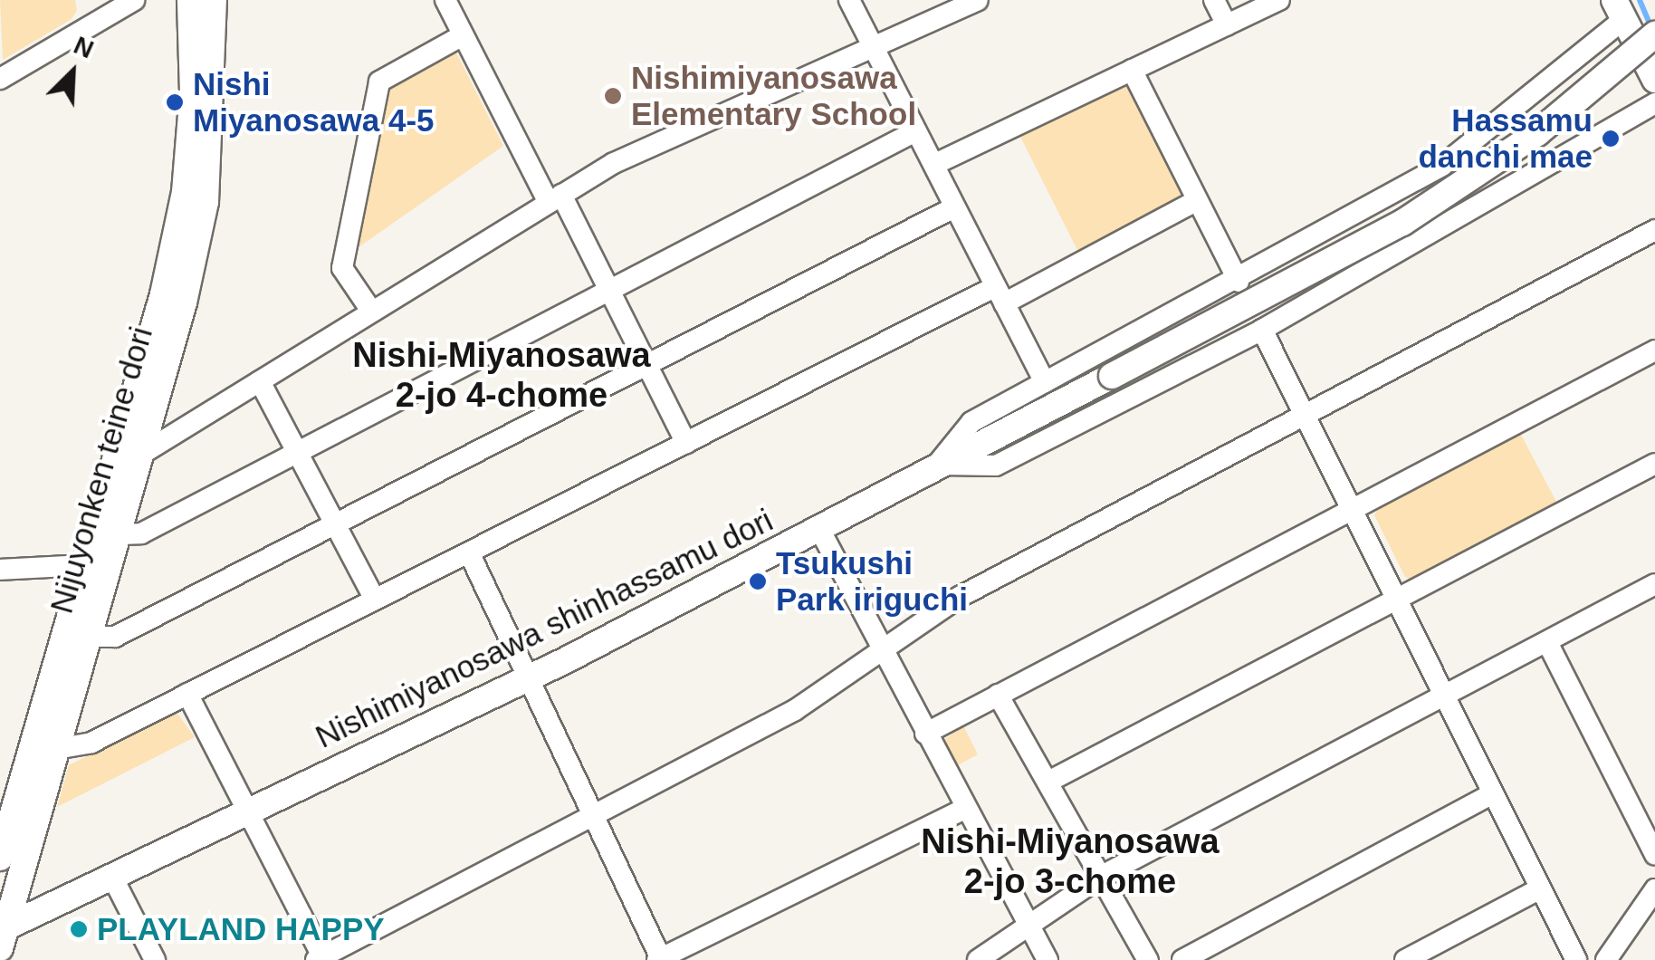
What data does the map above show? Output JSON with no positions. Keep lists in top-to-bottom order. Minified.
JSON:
{"streets":{"street":["Nijuyonken teine dori","Nishimiyanosawa shinhassamu dori"]},"crossings":[["Nijuyonken teine dori","Nishimiyanosawa shinhassamu dori"]],"districts":["Nishi-Miyanosawa 2-jo 4-chome","Nishi-Miyanosawa 2-jo 3-chome"],"places":["Nishimiyanosawa Elementary School","Nishi Miyanosawa 4-5","Hassamu danchi mae","Tsukushi Park iriguchi","PLAYLAND HAPPY"],"north":"top right"}
